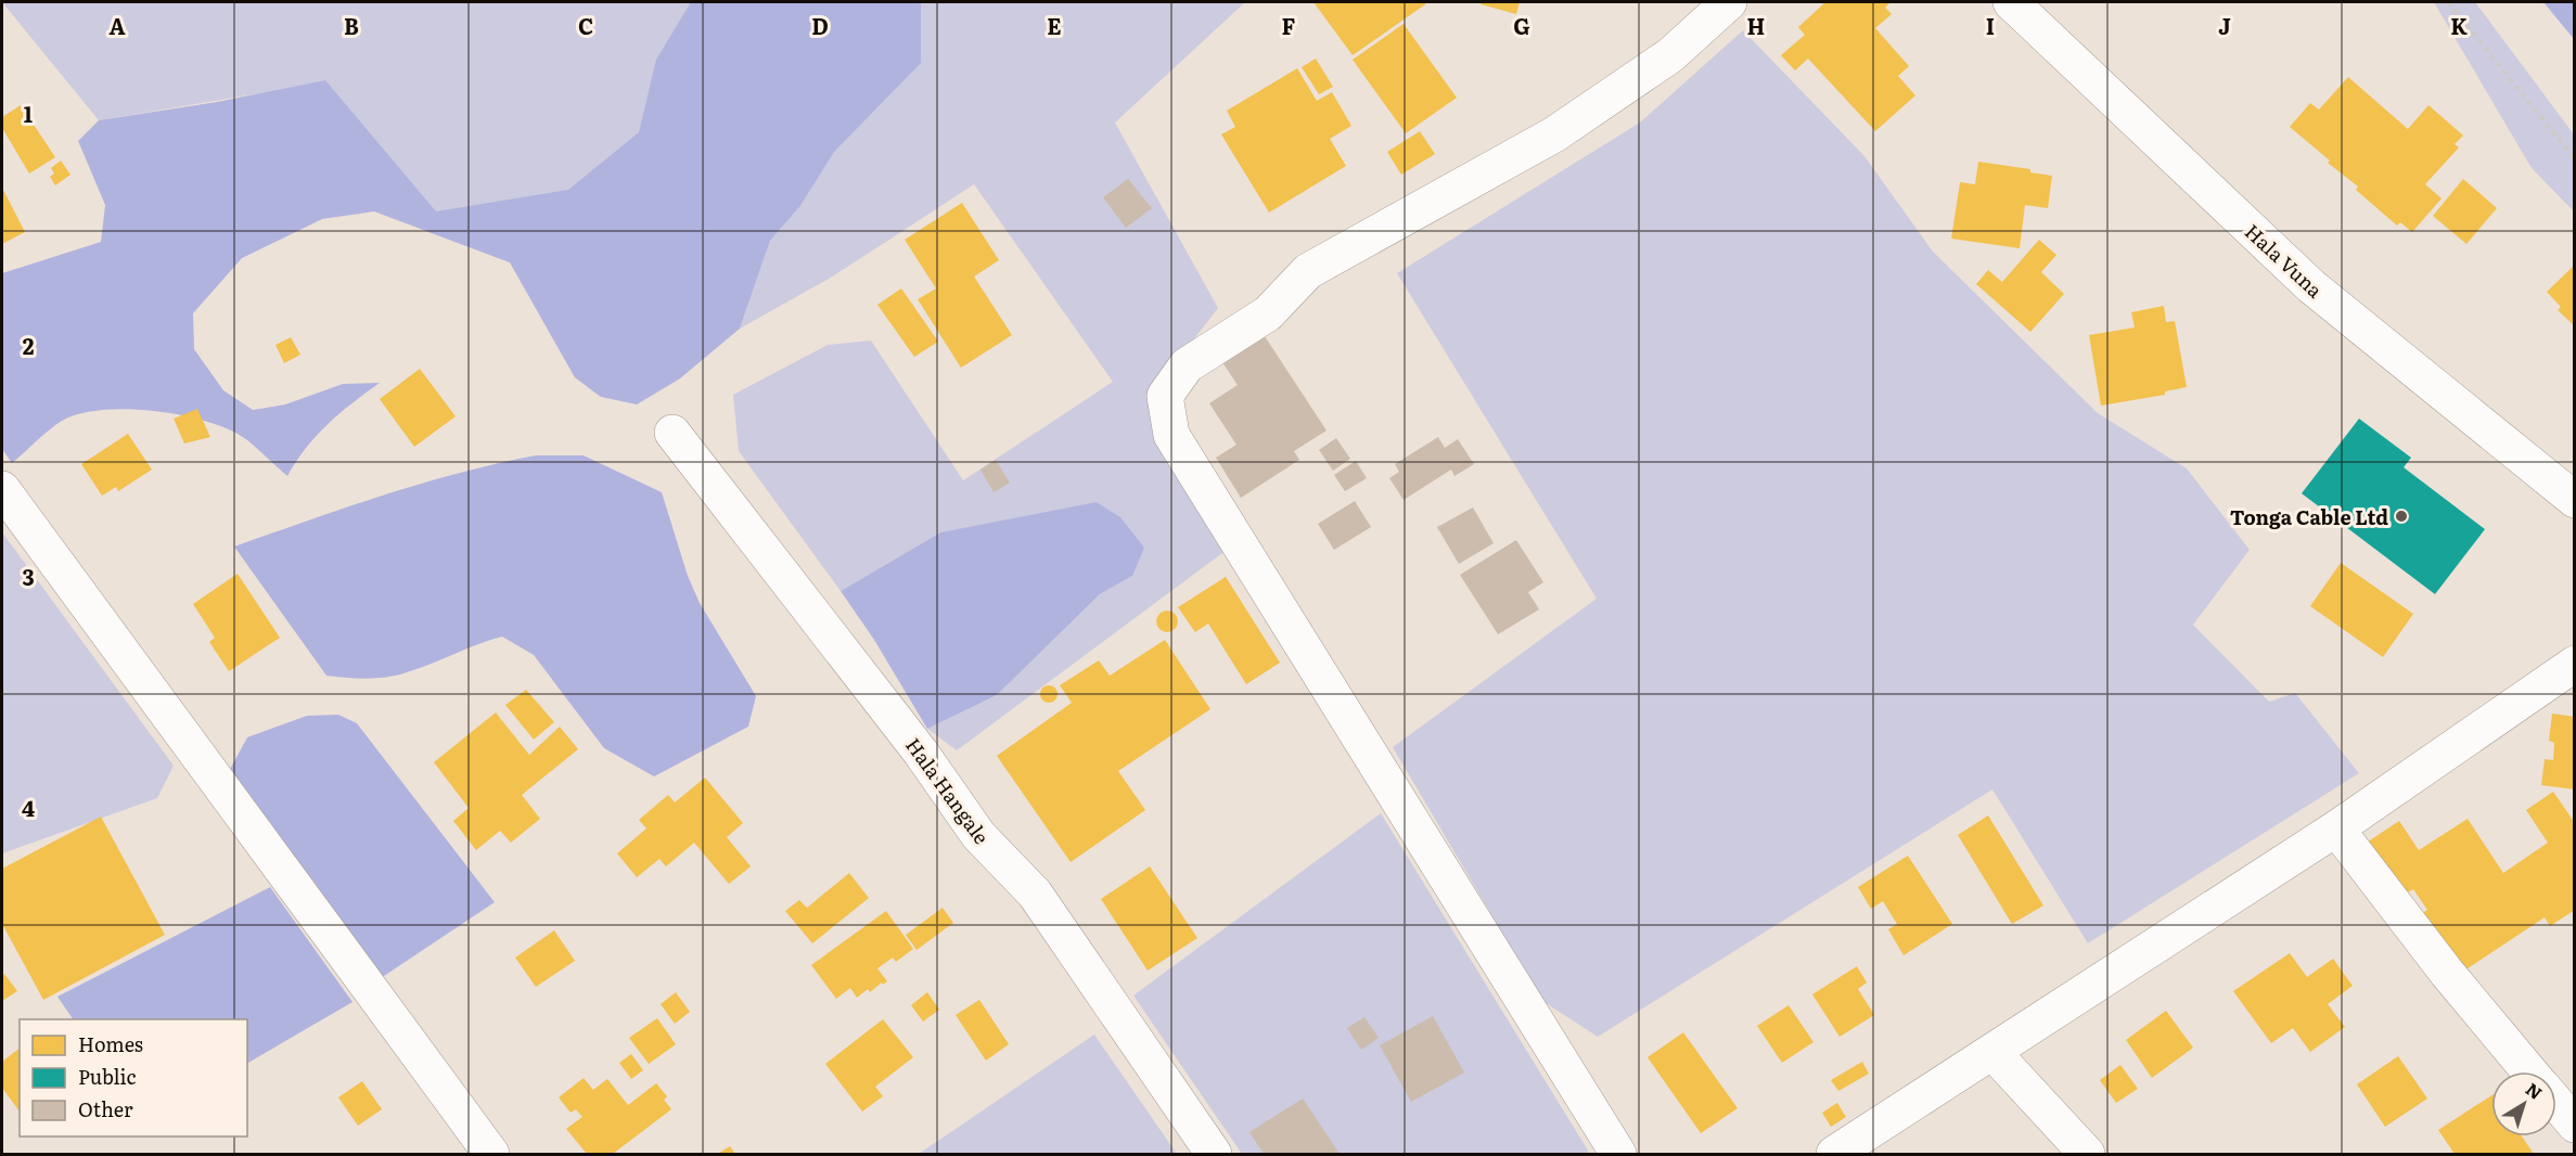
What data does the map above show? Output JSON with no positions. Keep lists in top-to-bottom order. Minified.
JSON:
{"streets":{"street":["Hala Vuna","Hala Hangale"]},"places":["Tonga Cable Ltd"],"legend":["Homes","Public","Other"],"north":"top right","grid":{"columns":["A","B","C","D","E","F","G","H","I","J","K"],"rows":["1","2","3","4"]}}
